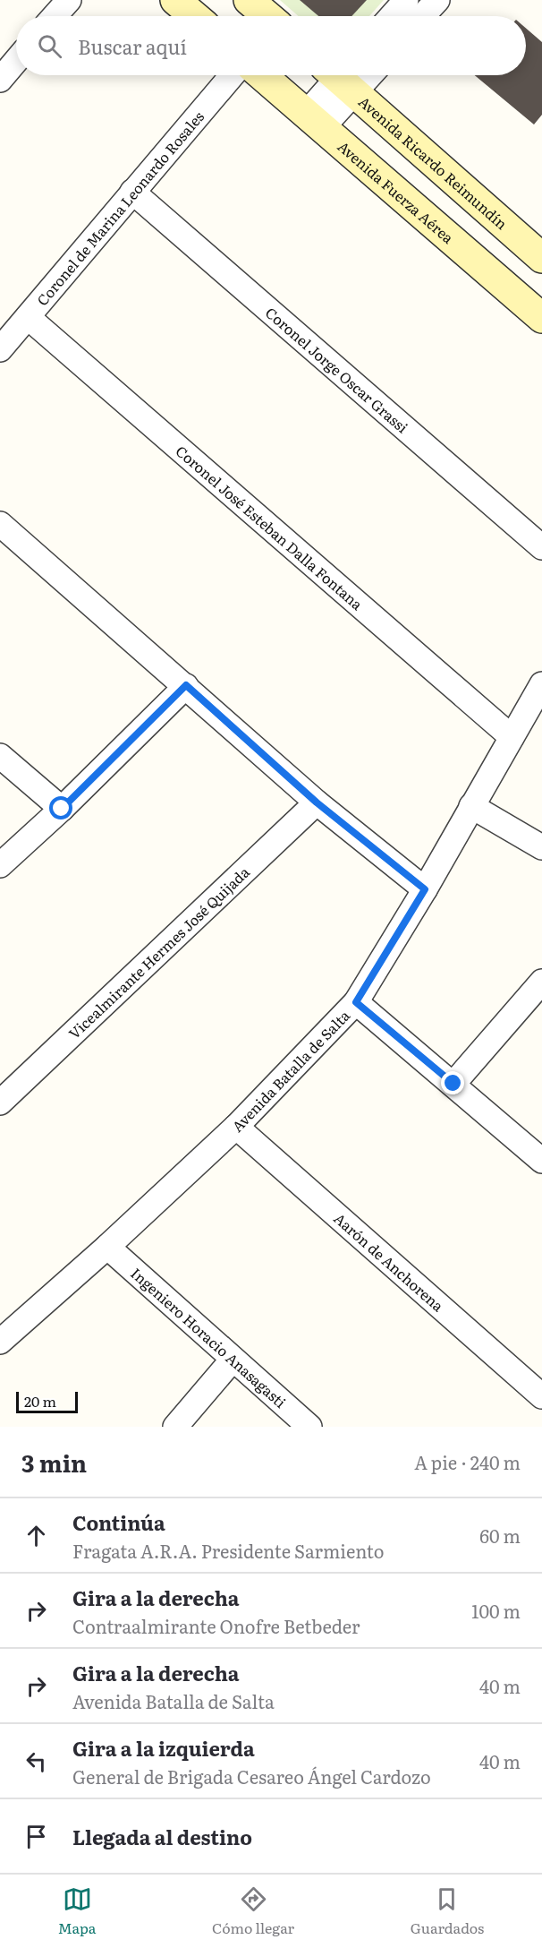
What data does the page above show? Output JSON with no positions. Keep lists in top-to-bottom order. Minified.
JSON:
{"streets":{"street":["Avenida Ricardo Reimundín","Avenida Fuerza Aérea","Coronel de Marina Leonardo Rosales","Coronel Jorge Oscar Grassi","Coronel José Esteban Dalla Fontana","Vicealmirante Hermes José Quijada","Avenida Batalla de Salta","Aarón de Anchorena","Ingeniero Horacio Anasagasti"]},"crossings":[["Coronel de Marina Leonardo Rosales","Coronel Jorge Oscar Grassi"],["Coronel de Marina Leonardo Rosales","Coronel José Esteban Dalla Fontana"],["Coronel José Esteban Dalla Fontana","Avenida Batalla de Salta"],["Avenida Batalla de Salta","Aarón de Anchorena"],["Avenida Batalla de Salta","Ingeniero Horacio Anasagasti"]],"scale_bar":"20 m","page":{"search":"Buscar aquí","scale":"20 m","heading":["3 min","A pie · 240 m"],"list":[["Continúa","Fragata A.R.A. Presidente Sarmiento","60 m"],["Gira a la derecha","Contraalmirante Onofre Betbeder","100 m"],["Gira a la derecha","Avenida Batalla de Salta","40 m"],["Gira a la izquierda","General de Brigada Cesareo Ángel Cardozo","40 m"],"Llegada al destino"],"nav":["Mapa","Cómo llegar","Guardados"]}}
